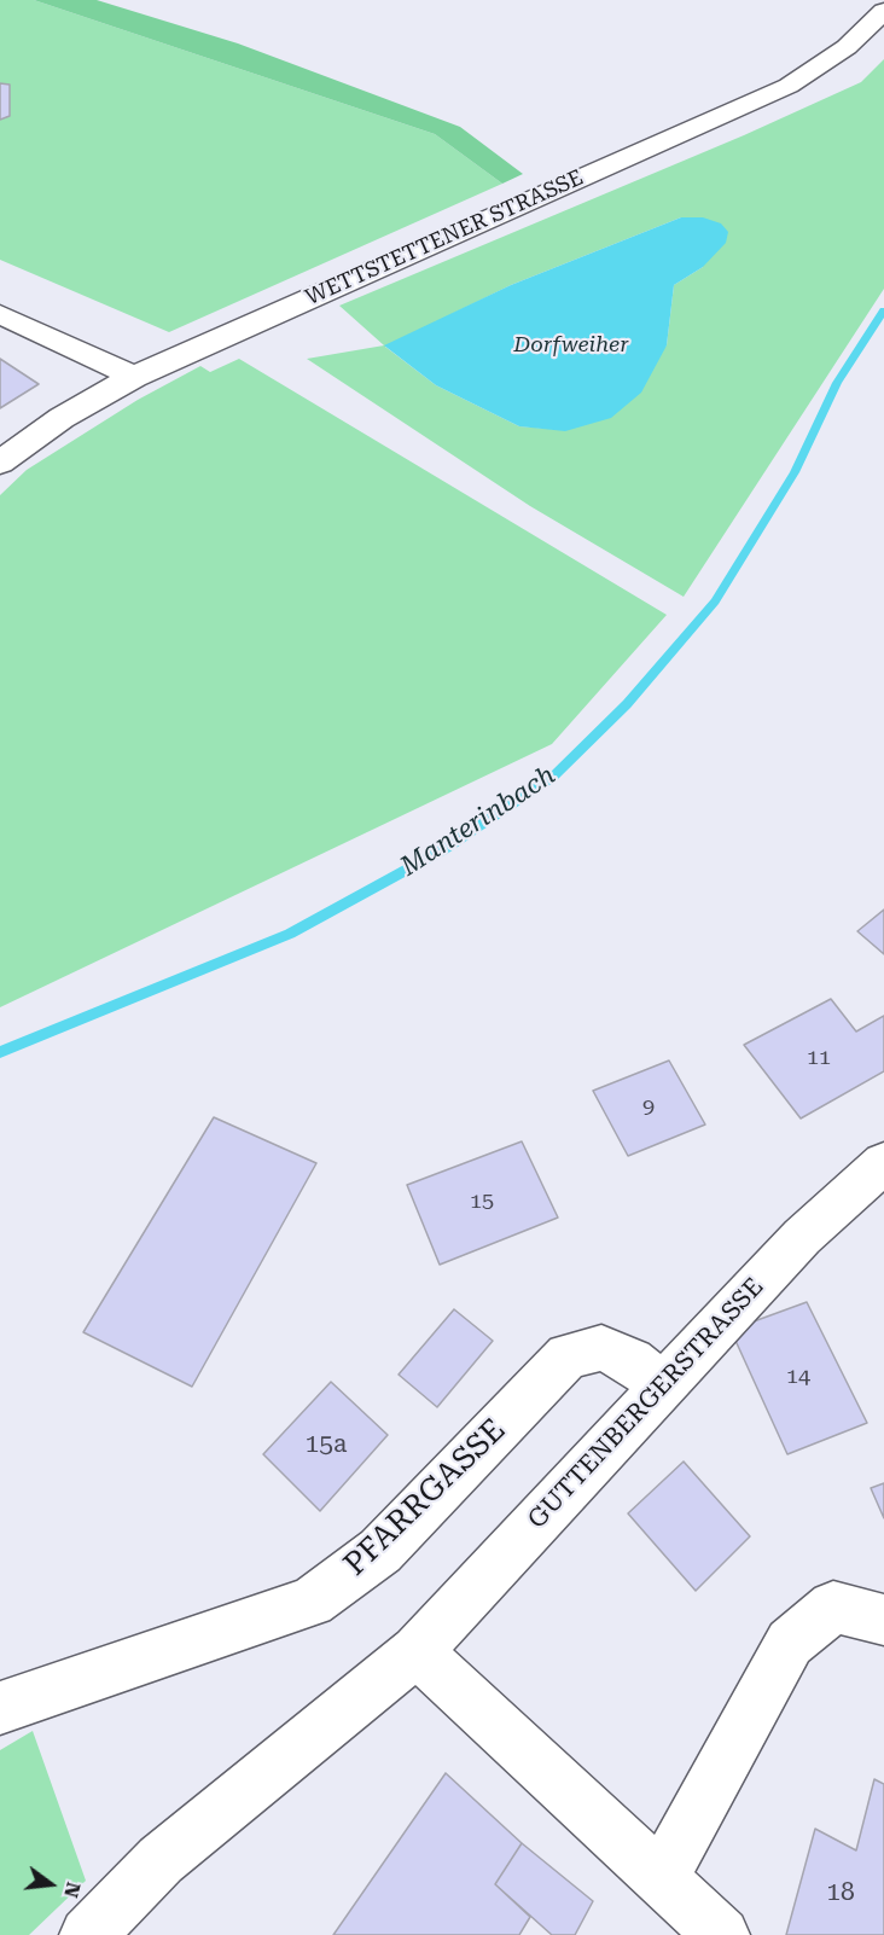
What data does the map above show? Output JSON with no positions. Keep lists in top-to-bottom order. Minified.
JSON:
{"streets":{"street":["WETTSTETTENER STRASSE","GUTTENBERGERSTRASSE","PFARRGASSE"]},"crossings":[["GUTTENBERGERSTRASSE","PFARRGASSE"]],"water":["Dorfweiher","Manterinbach"],"house_numbers":["11","9","15","14","15a","18"],"north":"right"}
